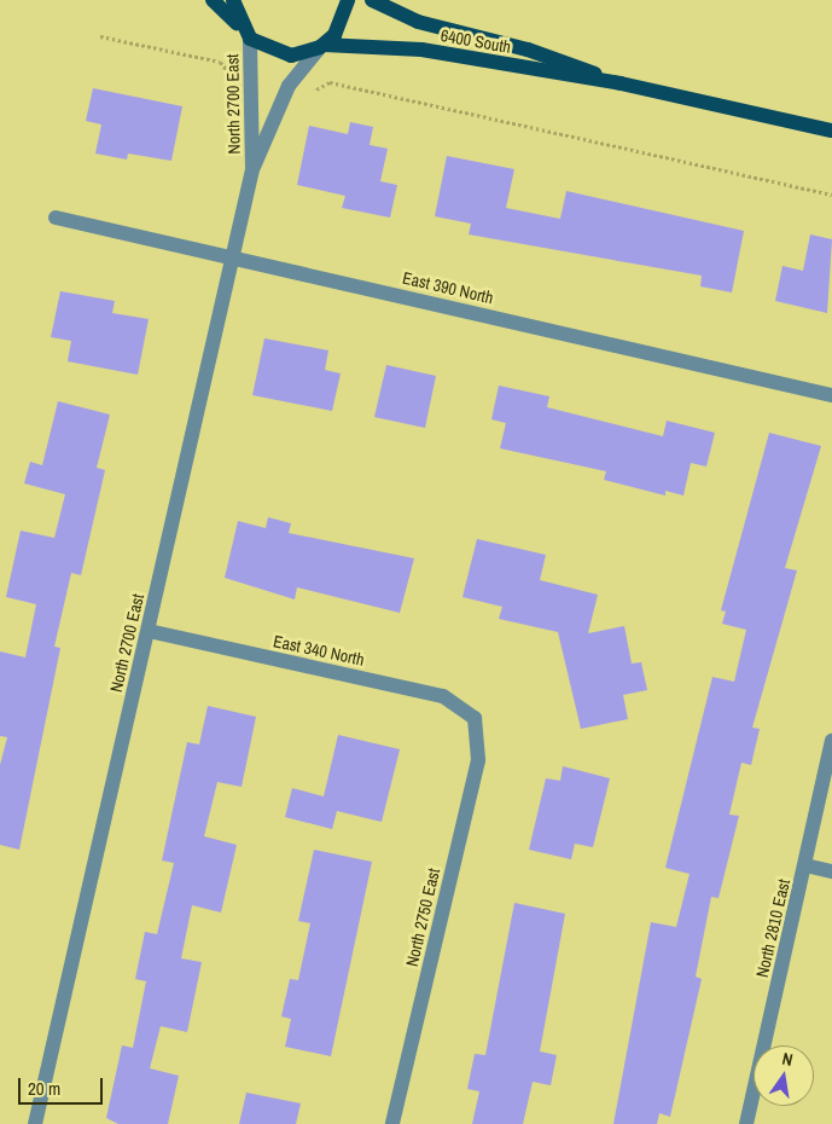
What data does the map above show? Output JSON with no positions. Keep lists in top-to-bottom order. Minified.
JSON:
{"streets":{"main road":["6400 South"],"street":["North 2700 East","East 390 North","East 340 North","North 2750 East","North 2810 East"]},"crossings":[["6400 South","North 2700 East"],["North 2700 East","East 390 North"],["North 2700 East","East 340 North"],["East 340 North","North 2750 East"]],"scale_bar":"20 m","north":"top"}
